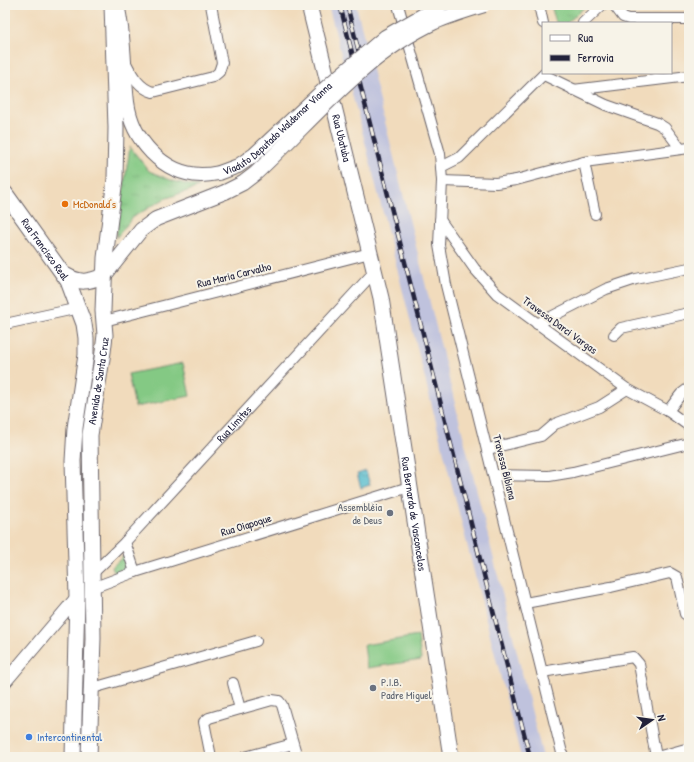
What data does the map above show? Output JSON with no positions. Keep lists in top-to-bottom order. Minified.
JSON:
{"streets":{"main road":["Viaduto Deputado Waldemar Vianna","Rua Ubatuba","Rua Francisco Real","Avenida de Santa Cruz","Rua Bernardo de Vasconcelos"],"street":["Rua Maria Carvalho","Travessa Darci Vargas","Rua Limites","Travessa Bibiana","Rua Oiapoque"]},"crossings":[["Viaduto Deputado Waldemar Vianna","Avenida de Santa Cruz"],["Rua Ubatuba","Rua Maria Carvalho"],["Rua Ubatuba","Rua Limites"],["Rua Ubatuba","Rua Bernardo de Vasconcelos"],["Rua Francisco Real","Avenida de Santa Cruz"],["Rua Maria Carvalho","Avenida de Santa Cruz"],["Travessa Darci Vargas","Travessa Bibiana"],["Avenida de Santa Cruz","Rua Limites"],["Avenida de Santa Cruz","Rua Oiapoque"],["Rua Limites","Rua Bernardo de Vasconcelos"],["Rua Limites","Rua Oiapoque"],["Rua Bernardo de Vasconcelos","Rua Oiapoque"]],"places":["McDonald's","Assembléia de Deus","P.I.B. Padre Miguel","Intercontinental"],"legend":["Rua","Ferrovia"],"north":"right"}
